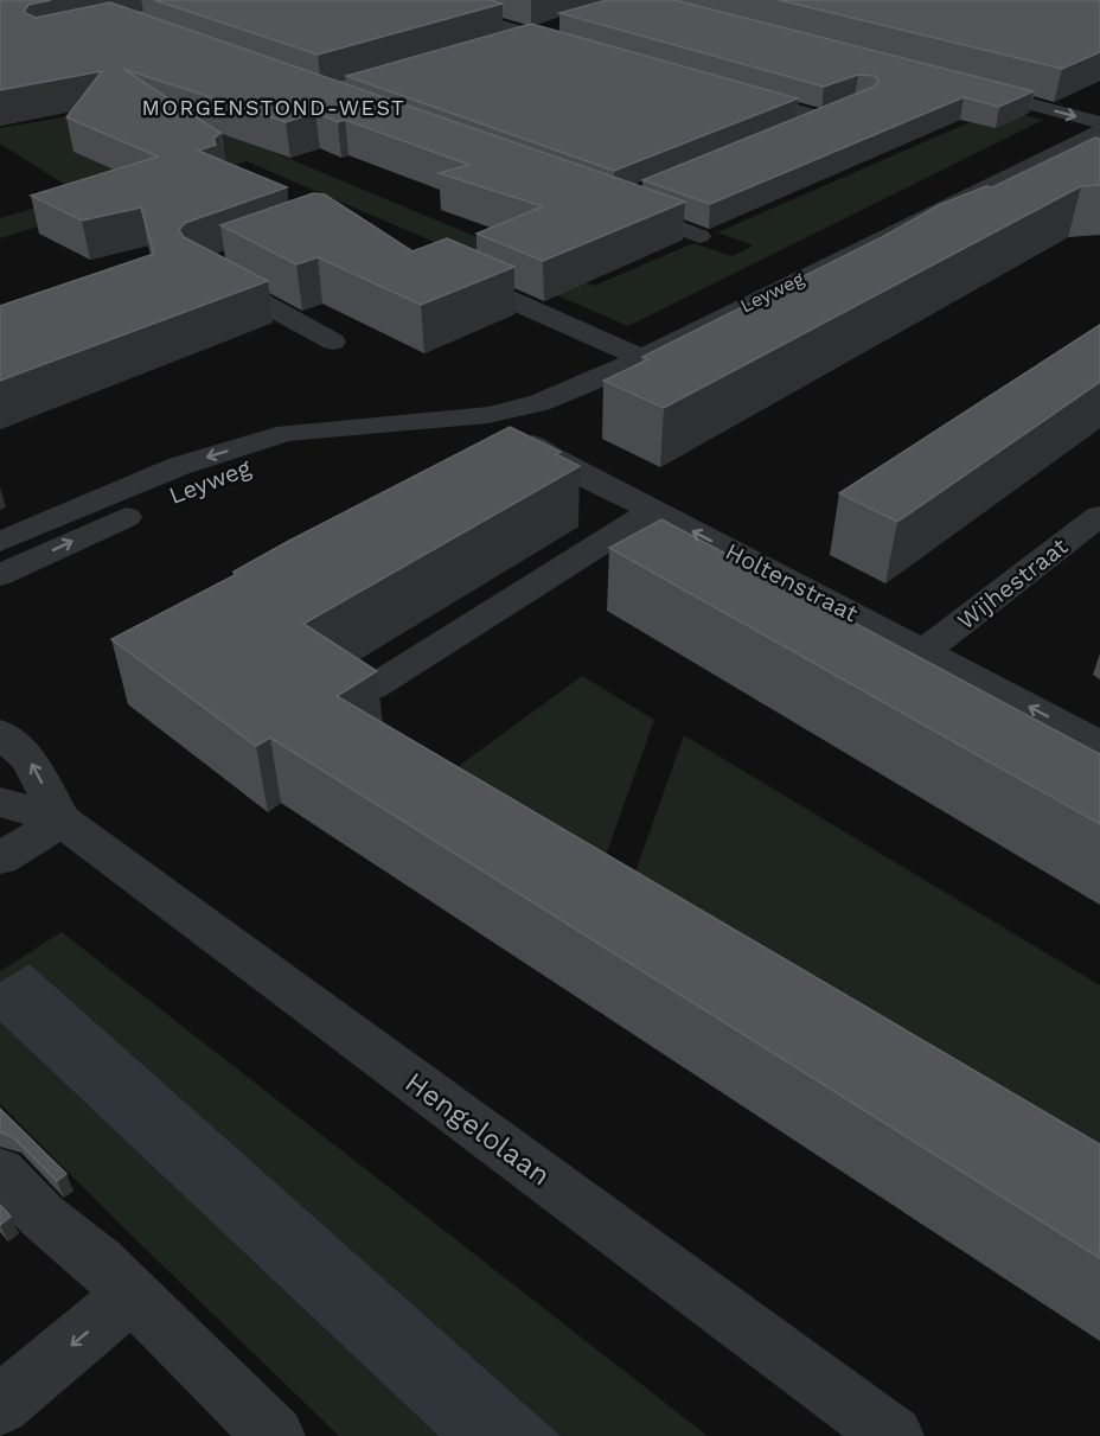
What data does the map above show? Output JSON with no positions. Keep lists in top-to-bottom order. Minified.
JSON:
{"streets":{"street":["Leyweg","Holtenstraat","Wijhestraat","Hengelolaan"]},"crossings":[["Leyweg","Holtenstraat"],["Holtenstraat","Wijhestraat"]],"one_way":["Holtenstraat"],"districts":["MORGENSTOND-WEST"]}
